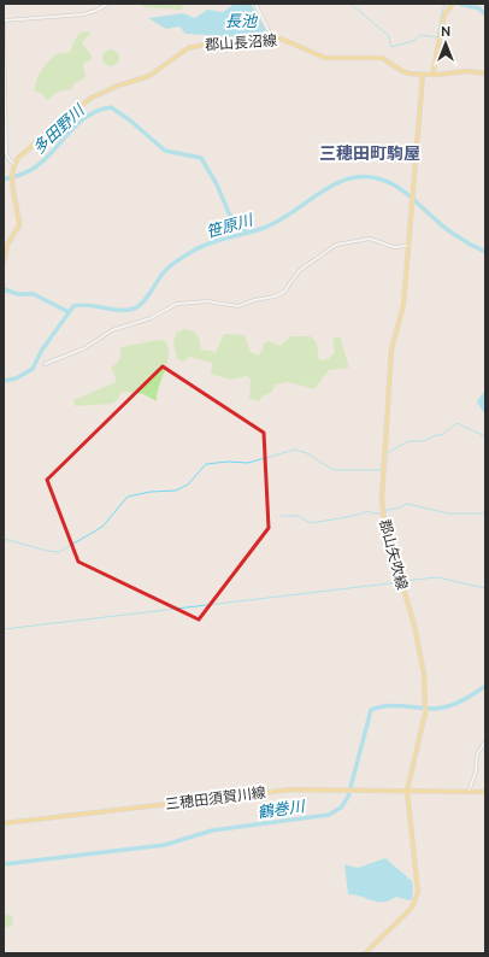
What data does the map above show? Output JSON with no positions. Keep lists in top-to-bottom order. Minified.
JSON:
{"streets":{"main road":["郡山長沼線","郡山矢吹線","三穂田須賀川線"]},"crossings":[["郡山長沼線","郡山矢吹線"],["郡山矢吹線","三穂田須賀川線"]],"districts":["三穂田町駒屋"],"water":["長池","多田野川","笹原川","鶴巻川"],"north":"top"}
